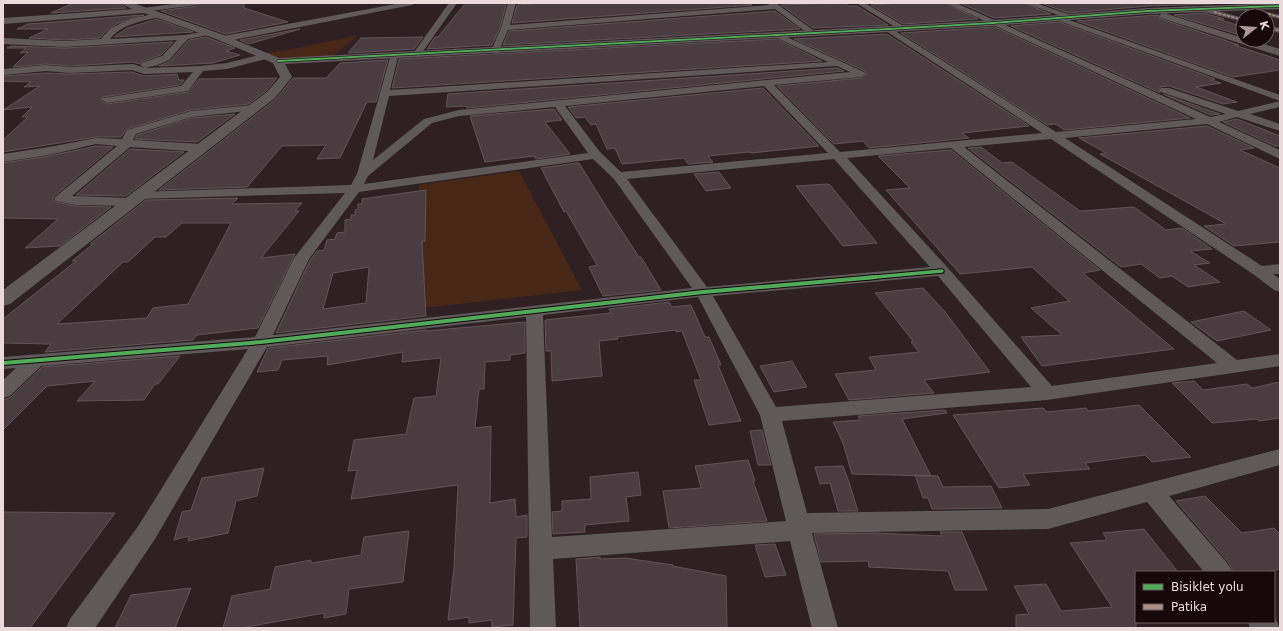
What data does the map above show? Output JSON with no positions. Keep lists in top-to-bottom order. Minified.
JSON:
{"legend":["Bisiklet yolu","Patika"],"north":"right"}
